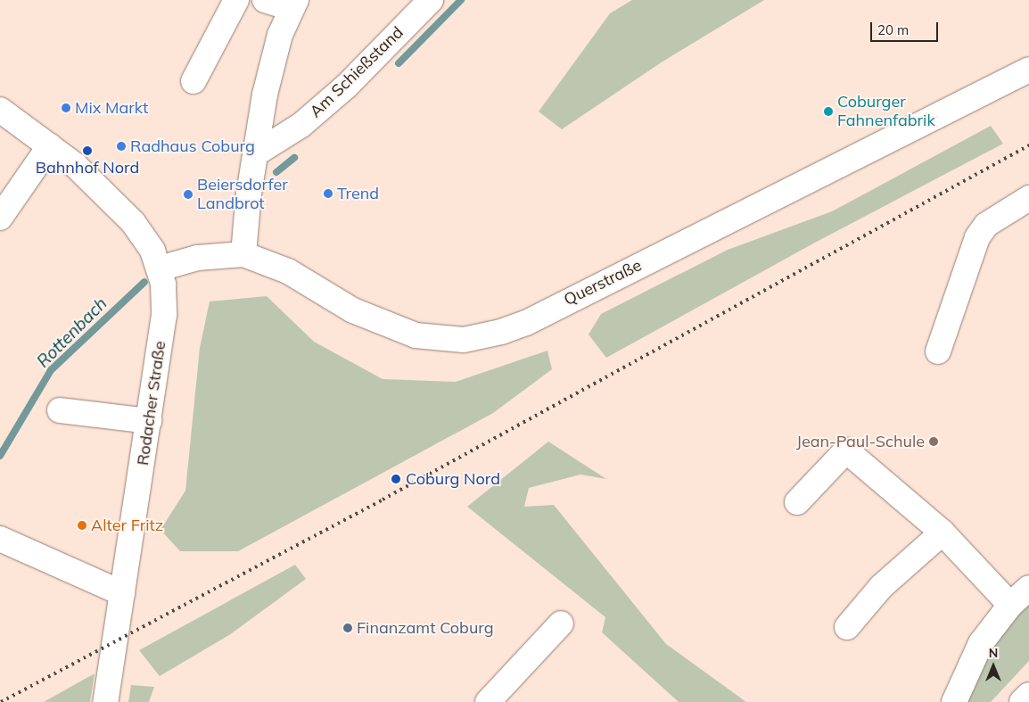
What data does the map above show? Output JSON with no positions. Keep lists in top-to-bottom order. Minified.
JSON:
{"streets":{"street":["Am Schießstand","Querstraße","Rodacher Straße"]},"crossings":[["Querstraße","Rodacher Straße"]],"water":["Rottenbach"],"places":["Mix Markt","Coburger Fahnenfabrik","Radhaus Coburg","Bahnhof Nord","Trend","Beiersdorfer Landbrot","Jean-Paul-Schule","Coburg Nord","Alter Fritz","Finanzamt Coburg"],"scale_bar":"20 m","north":"top"}
